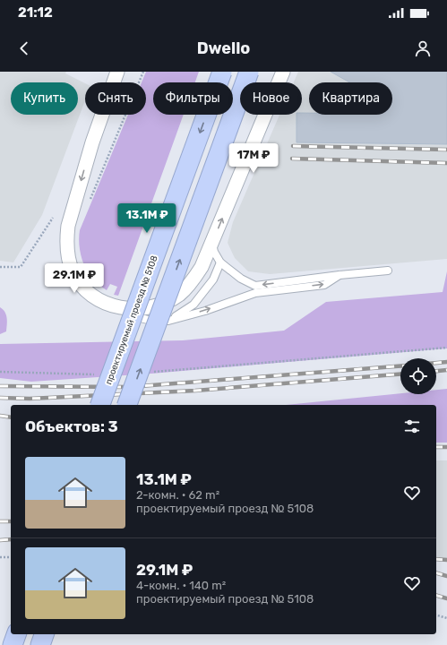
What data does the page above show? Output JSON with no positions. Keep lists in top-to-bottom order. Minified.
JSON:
{"streets":{"main road":["проектируемый проезд № 5108"]},"page":{"status":"21:12","header":"Dwello","chip":["Купить","Снять","Фильтры","Новое","Квартира"],"price":["17M ₽","13.1M ₽","29.1M ₽"],"heading":"Объектов: 3","list":[{"name":"13.1M ₽","note":"2-комн. · 62 m² · проектируемый проезд № 5108"},{"name":"29.1M ₽","note":"4-комн. · 140 m² · проектируемый проезд № 5108"}]}}
